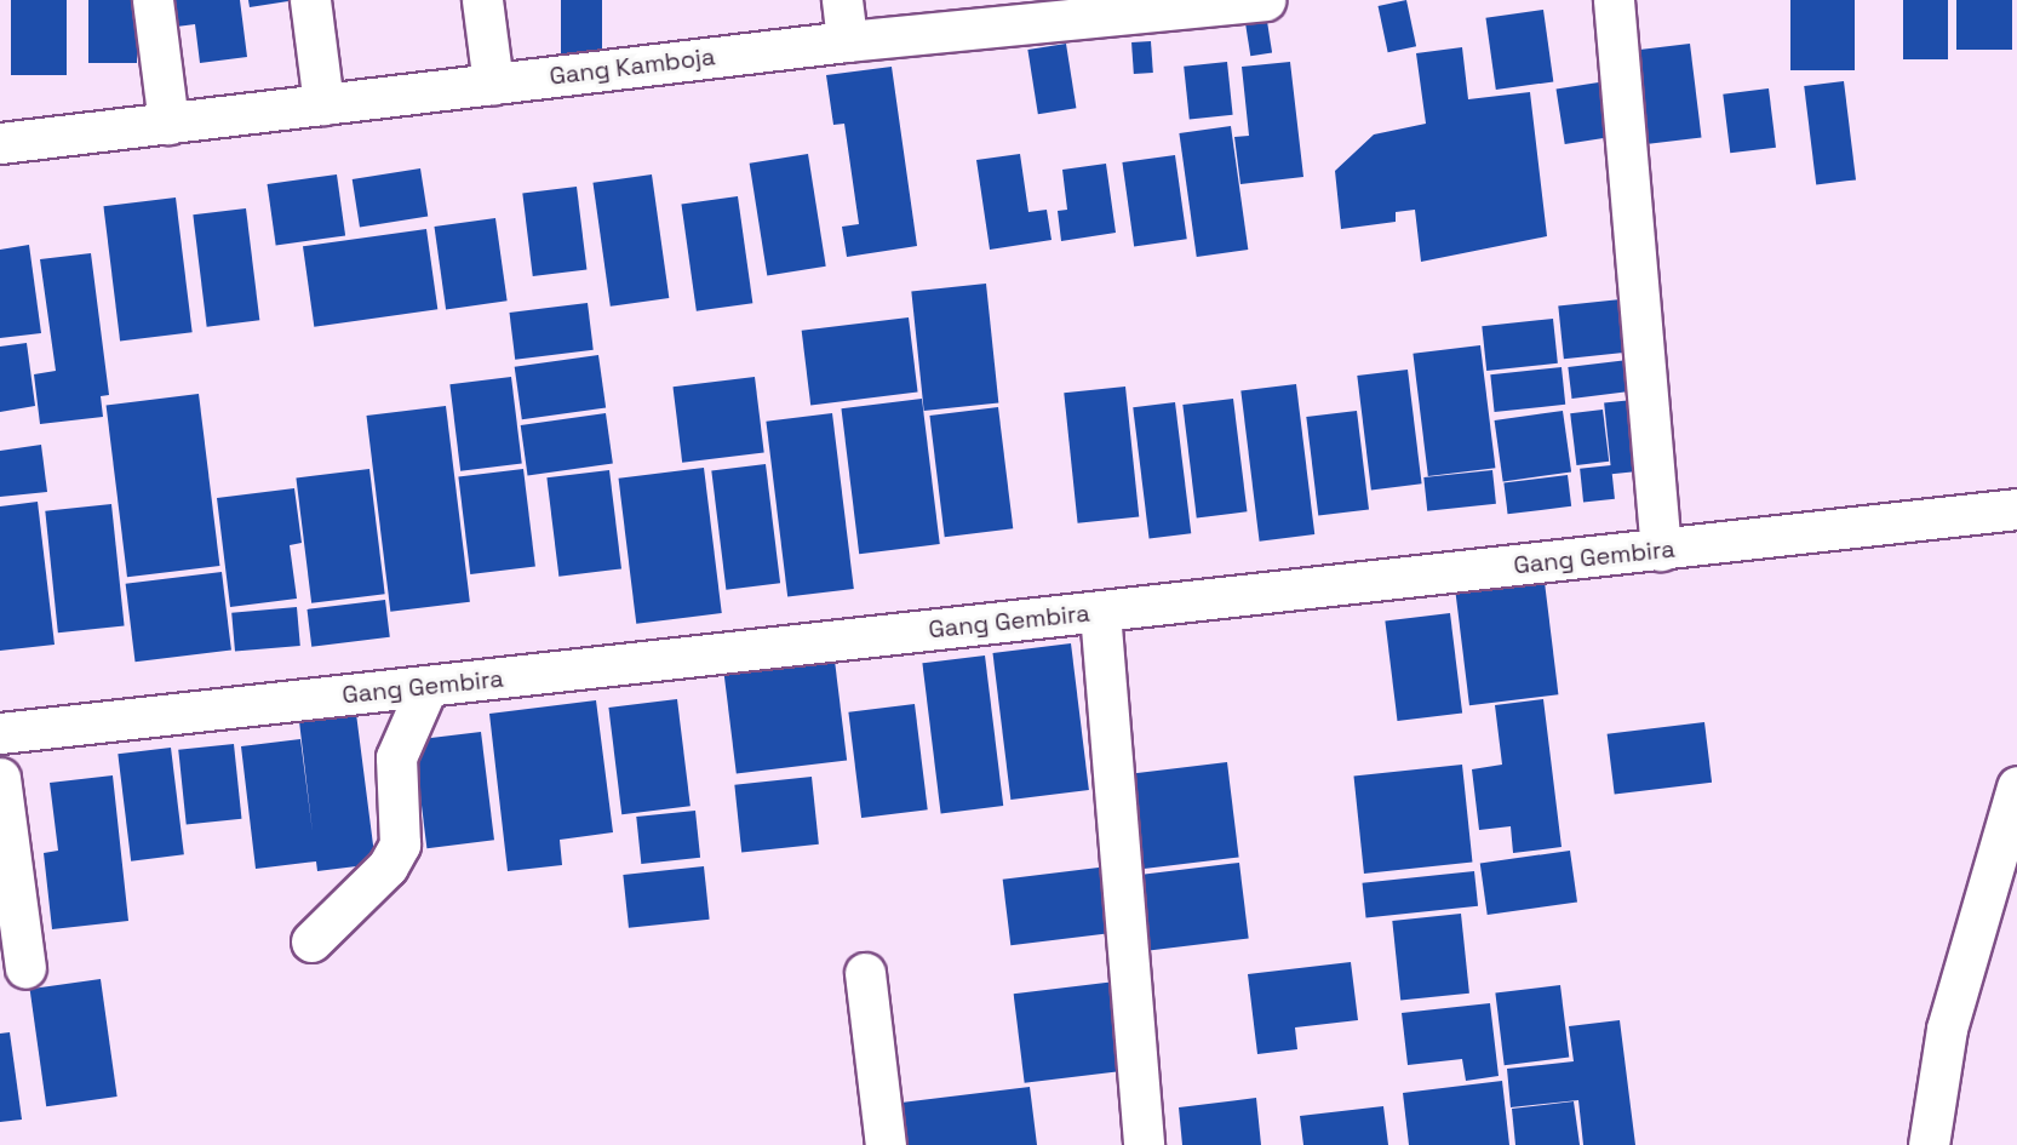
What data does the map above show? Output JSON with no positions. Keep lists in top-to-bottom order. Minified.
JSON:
{"streets":{"street":["Gang Kamboja","Gang Gembira"]}}
